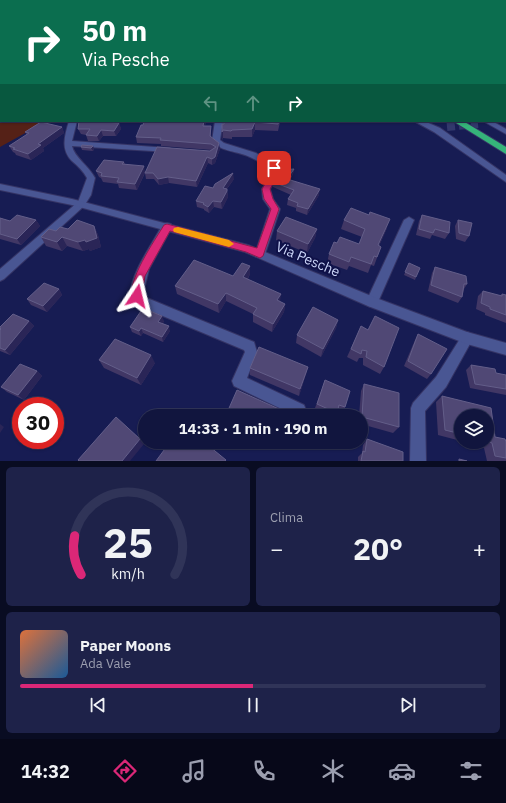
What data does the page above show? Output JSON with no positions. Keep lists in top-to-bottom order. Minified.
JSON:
{"streets":{"street":["Via Pesche"]},"page":{"turn":["50 m","Via Pesche"],"limit":"30","trip":"14:33 · 1 min · 190 m","tile":"Clima","heat":["−","20°","+"],"song":["Paper Moons","Ada Vale"],"tabs":"14:32","gauge":["25","km/h"]}}
